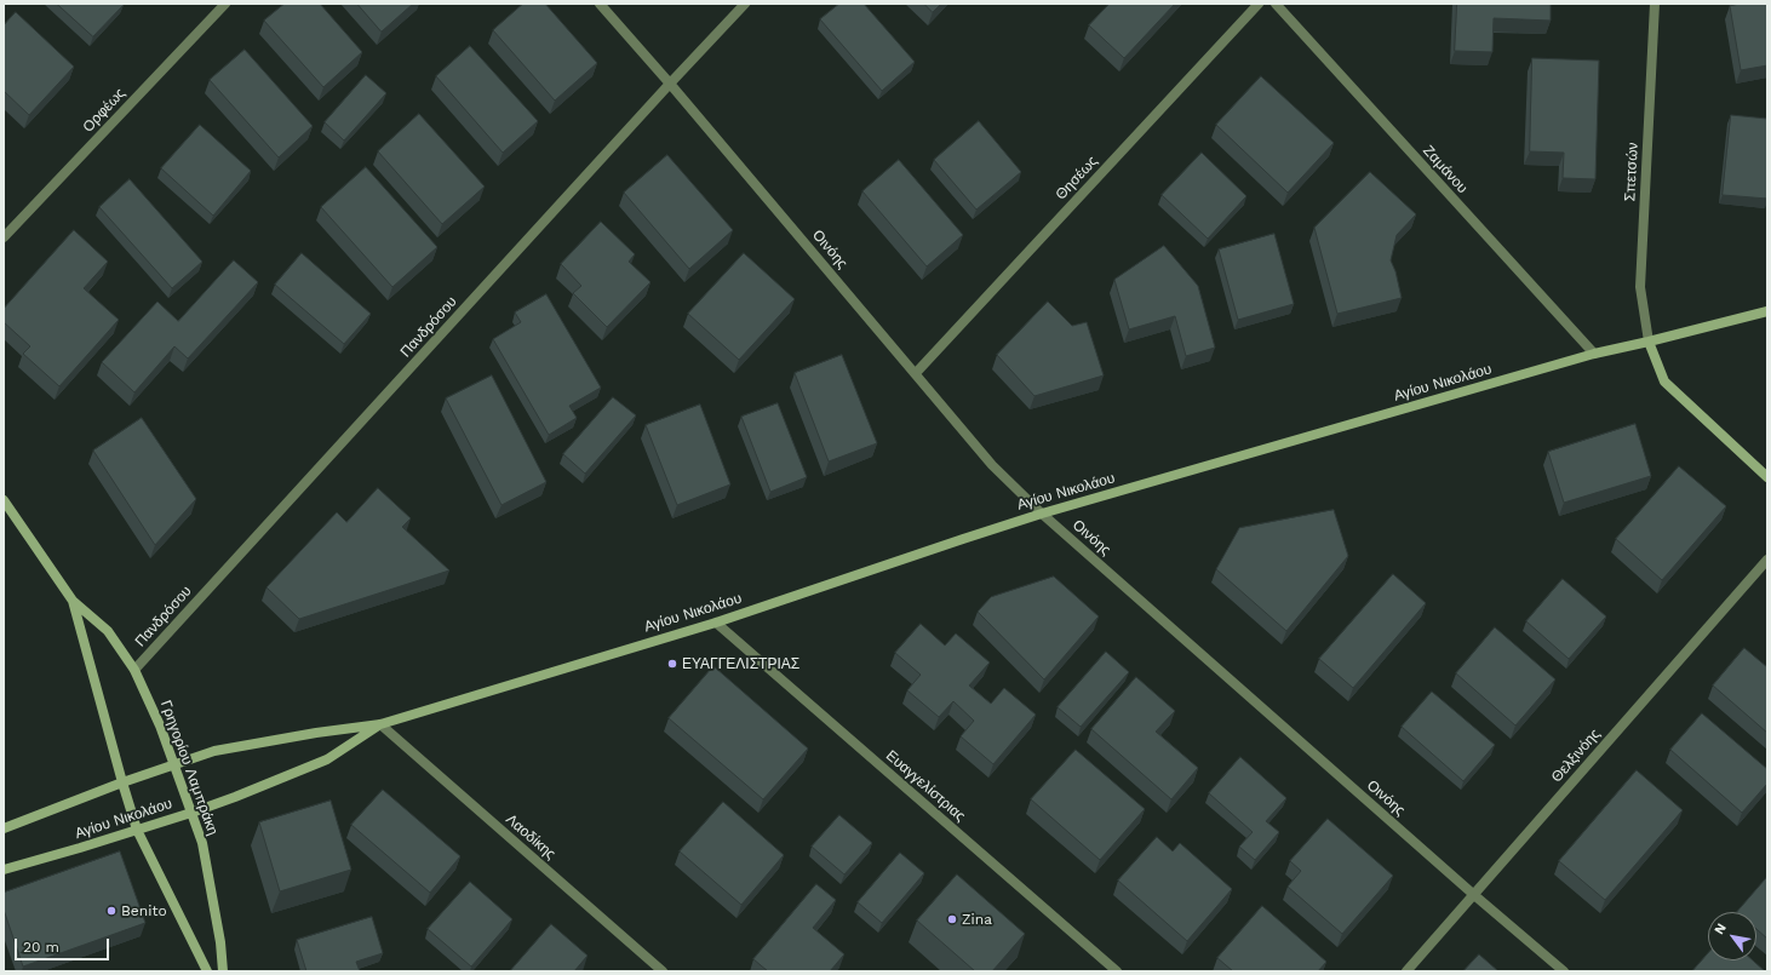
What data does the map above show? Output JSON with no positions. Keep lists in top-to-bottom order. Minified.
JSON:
{"streets":{"street":["Ορφέως","Ζαμάνου","Σπετσών","Θησέως","Οινόης","Πανδρόσου","Αγίου Νικολάου","Θελξινόης","Γρηγορίου Λαμπράκη","Ευαγγελίστριας","Λαοδίκης"]},"crossings":[["Ζαμάνου","Αγίου Νικολάου"],["Σπετσών","Αγίου Νικολάου"],["Θησέως","Οινόης"],["Οινόης","Πανδρόσου"],["Οινόης","Αγίου Νικολάου"],["Οινόης","Θελξινόης"],["Πανδρόσου","Γρηγορίου Λαμπράκη"],["Αγίου Νικολάου","Γρηγορίου Λαμπράκη"],["Αγίου Νικολάου","Ευαγγελίστριας"],["Αγίου Νικολάου","Λαοδίκης"]],"places":["ΕΥΑΓΓΕΛΙΣΤΡΙΑΣ","Benito","Zina"],"scale_bar":"20 m","north":"top left"}
